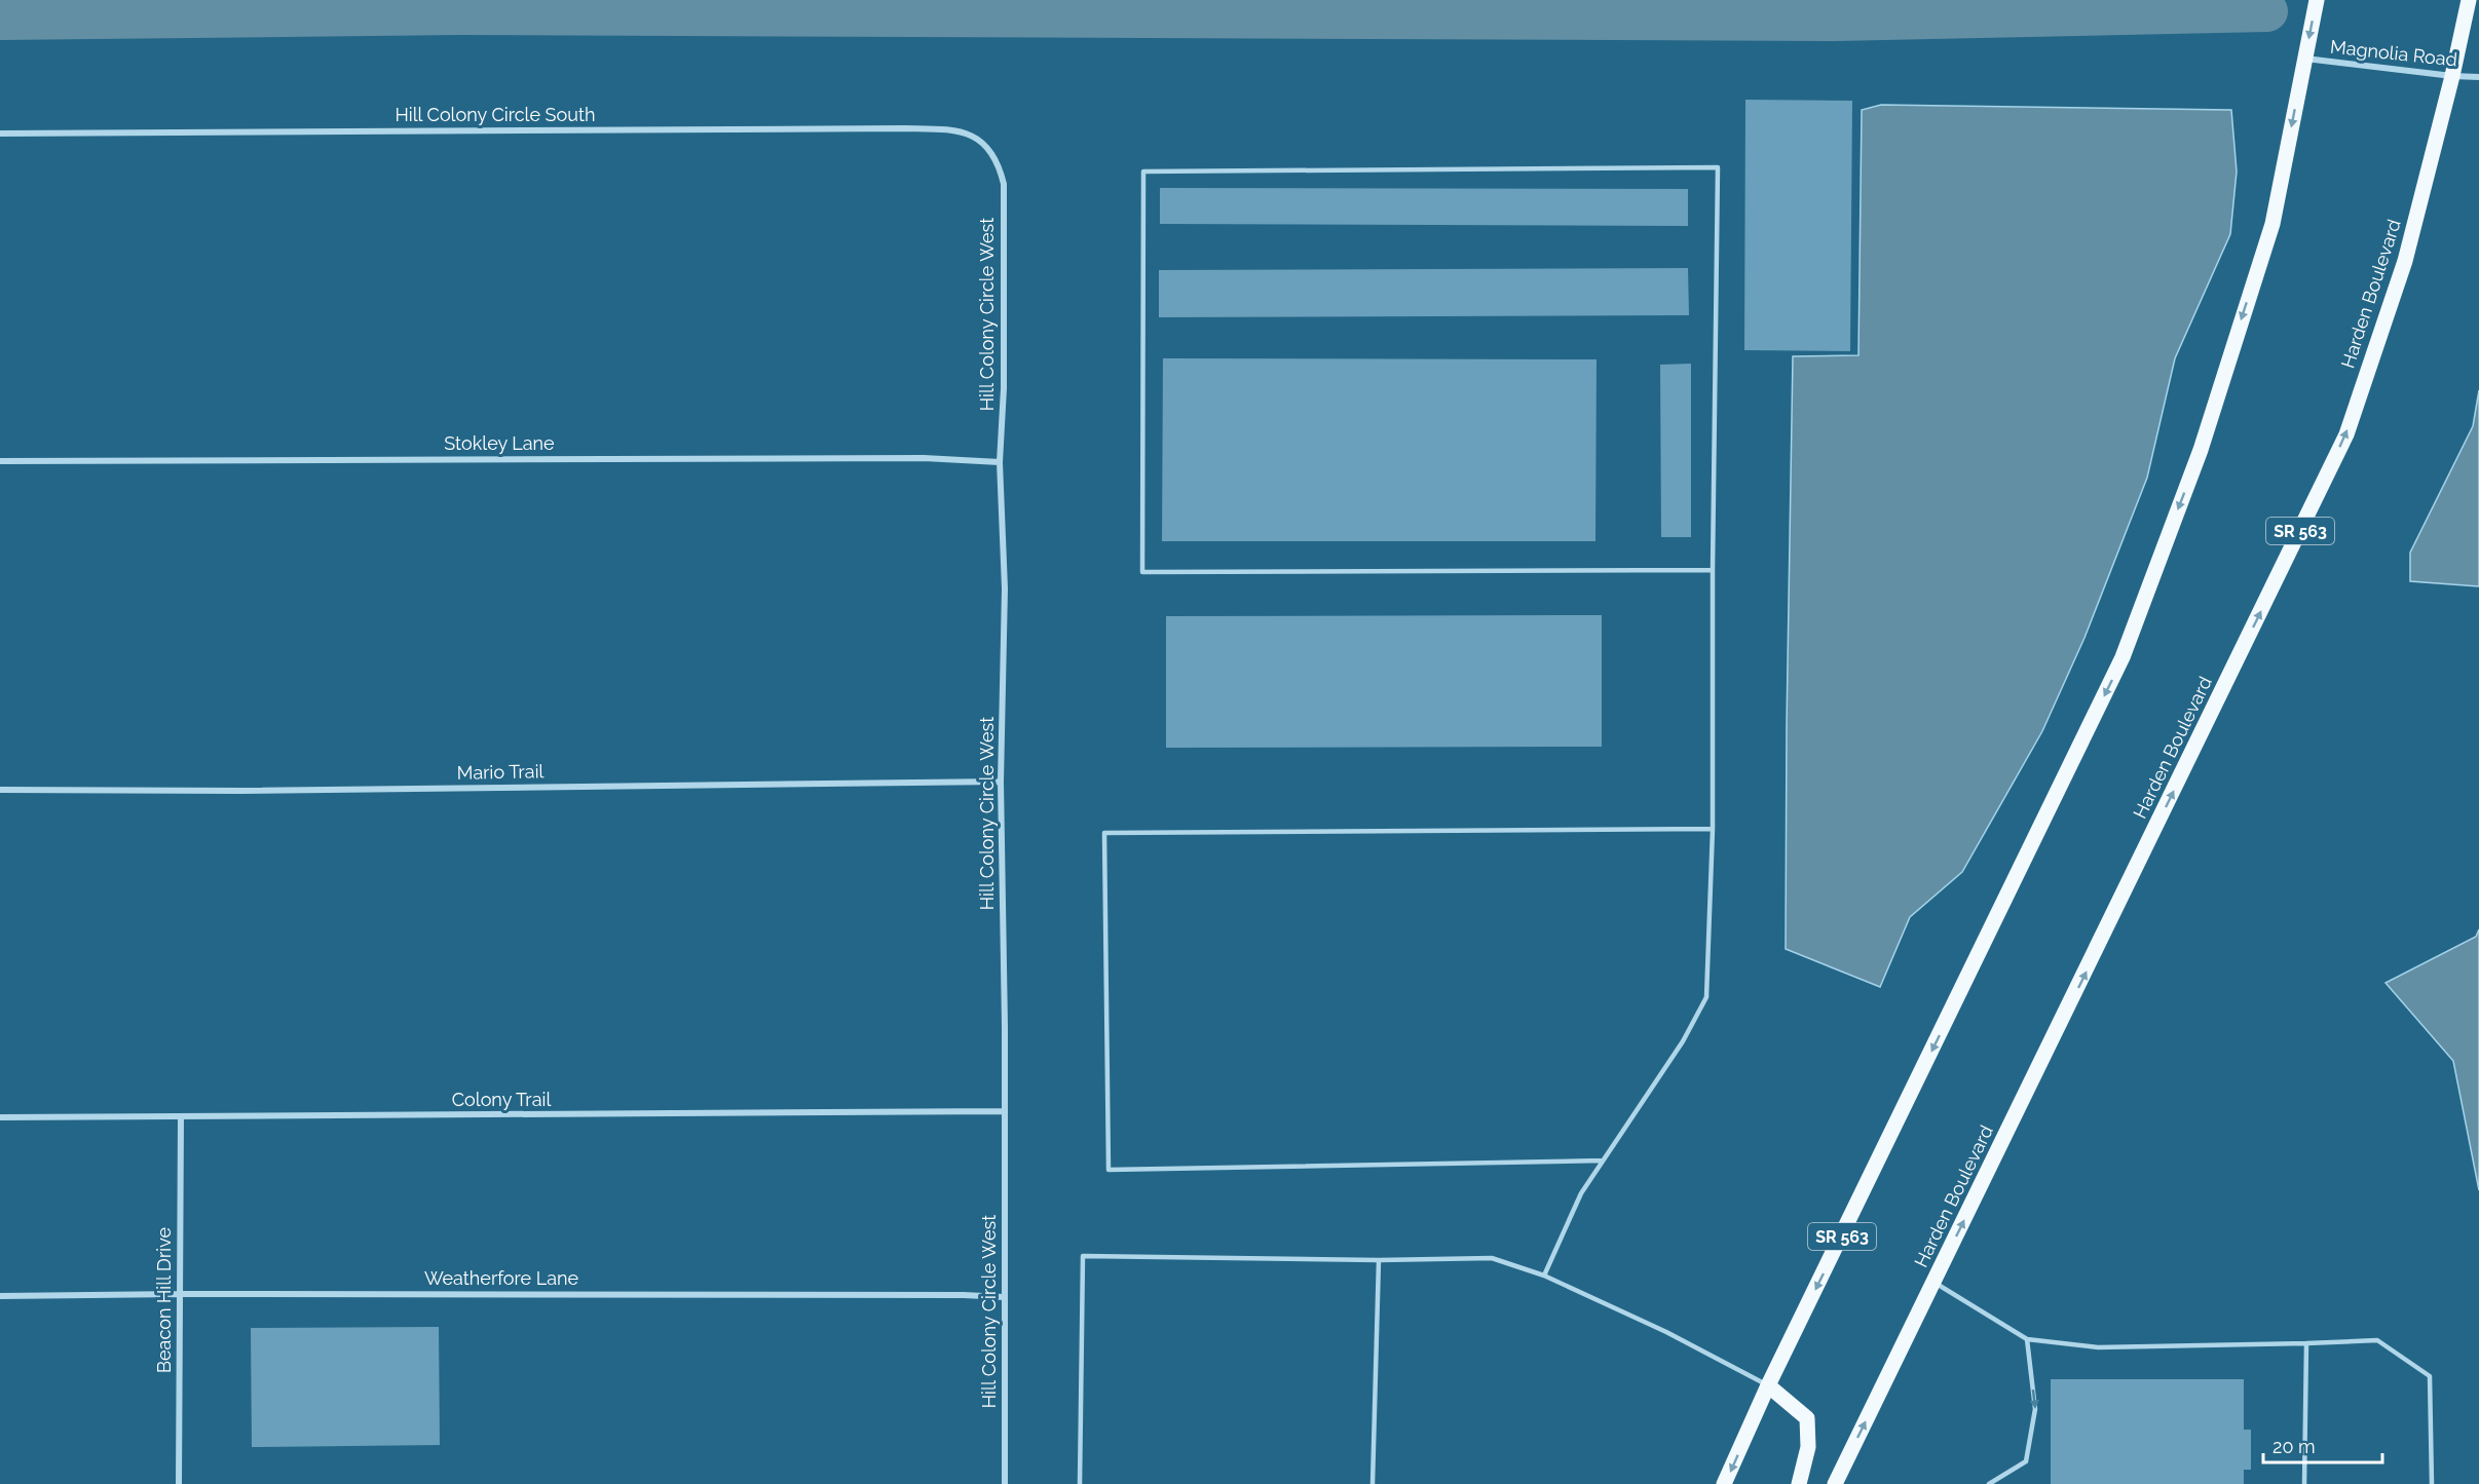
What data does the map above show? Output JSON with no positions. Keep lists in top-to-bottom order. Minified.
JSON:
{"streets":{"main road":["Harden Boulevard","SR 563"],"street":["Magnolia Road","Hill Colony Circle South","Hill Colony Circle West","Stokley Lane","Mario Trail","Colony Trail","Weatherfore Lane","Beacon Hill Drive"]},"crossings":[["Magnolia Road","Harden Boulevard"],["Magnolia Road","SR 563"],["Hill Colony Circle South","Hill Colony Circle West"],["Hill Colony Circle West","Stokley Lane"],["Hill Colony Circle West","Mario Trail"],["Hill Colony Circle West","Colony Trail"],["Hill Colony Circle West","Weatherfore Lane"],["Colony Trail","Beacon Hill Drive"],["Weatherfore Lane","Beacon Hill Drive"]],"scale_bar":"20 m"}
